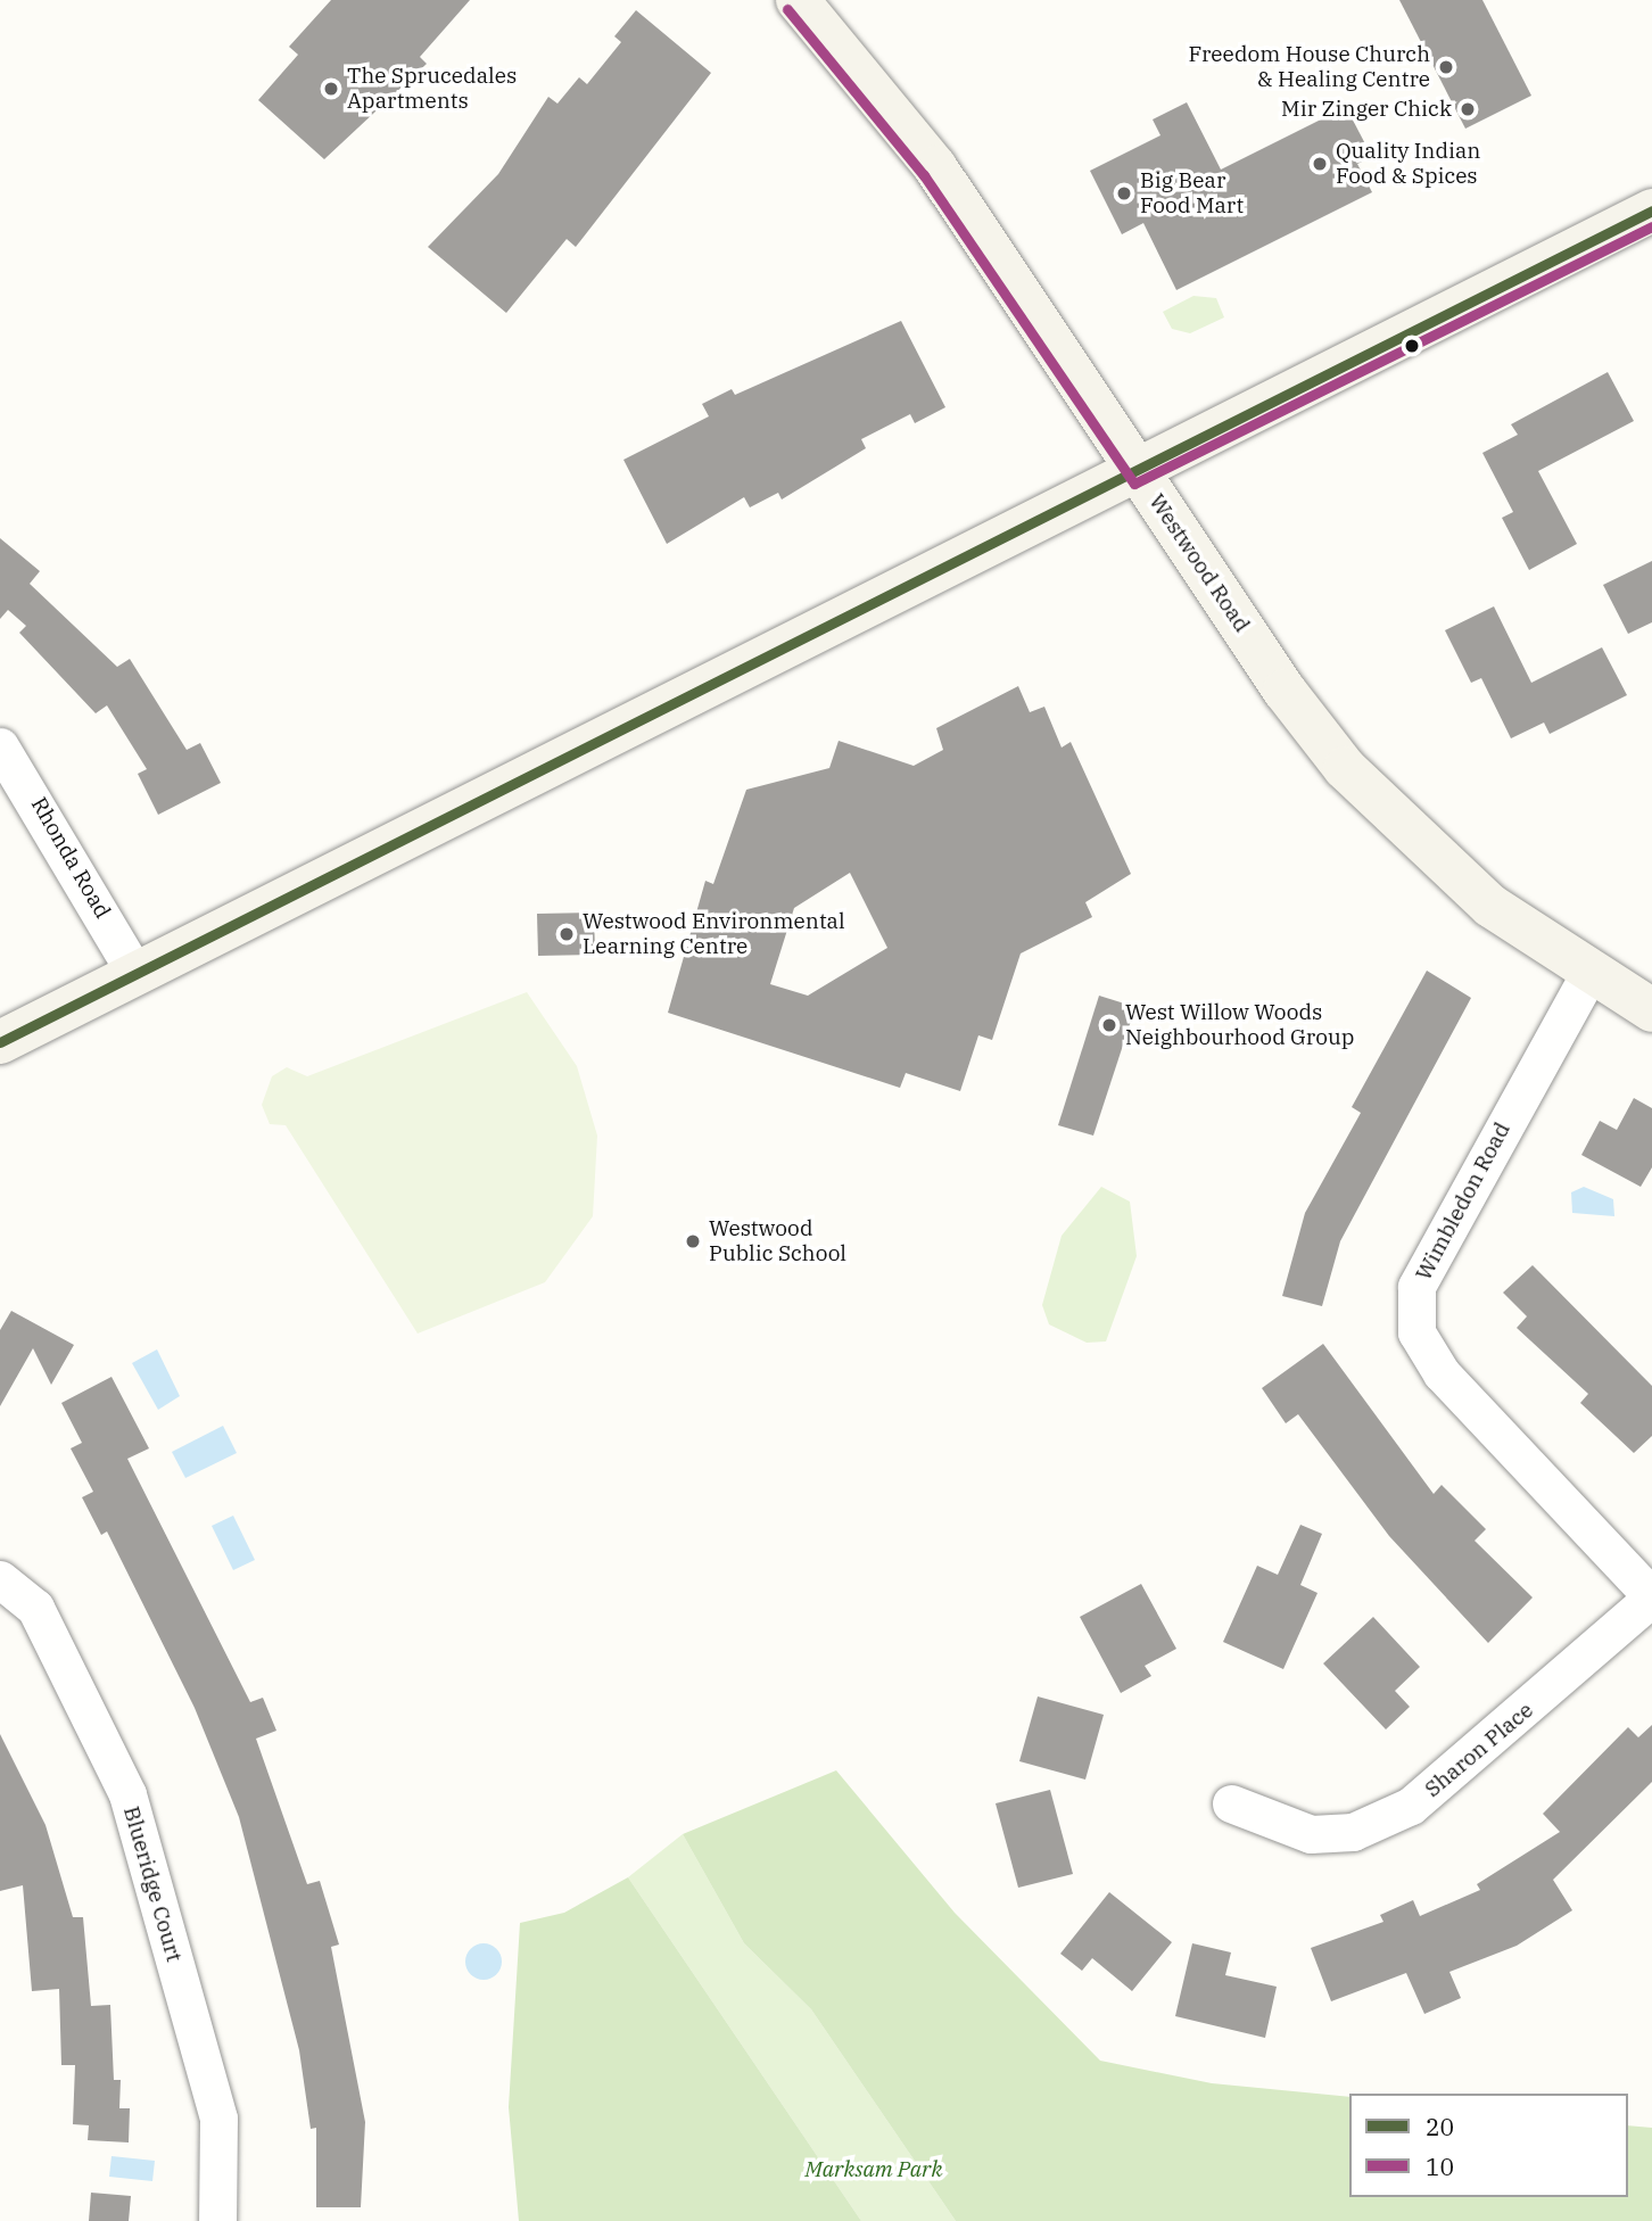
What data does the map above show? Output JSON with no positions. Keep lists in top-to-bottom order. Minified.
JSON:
{"streets":{"street":["Westwood Road","Rhonda Road","Wimbledon Road","Sharon Place","Blueridge Court"]},"crossings":[["Westwood Road","Wimbledon Road"],["Wimbledon Road","Sharon Place"]],"parks":["Marksam Park"],"places":["Freedom House Church & Healing Centre","The Sprucedales Apartments","Mir Zinger Chick","Quality Indian Food & Spices","Big Bear Food Mart","Westwood Environmental Learning Centre","West Willow Woods Neighbourhood Group","Westwood Public School"],"lines":["transit line 10","transit line 20"],"legend":["20","10"]}
